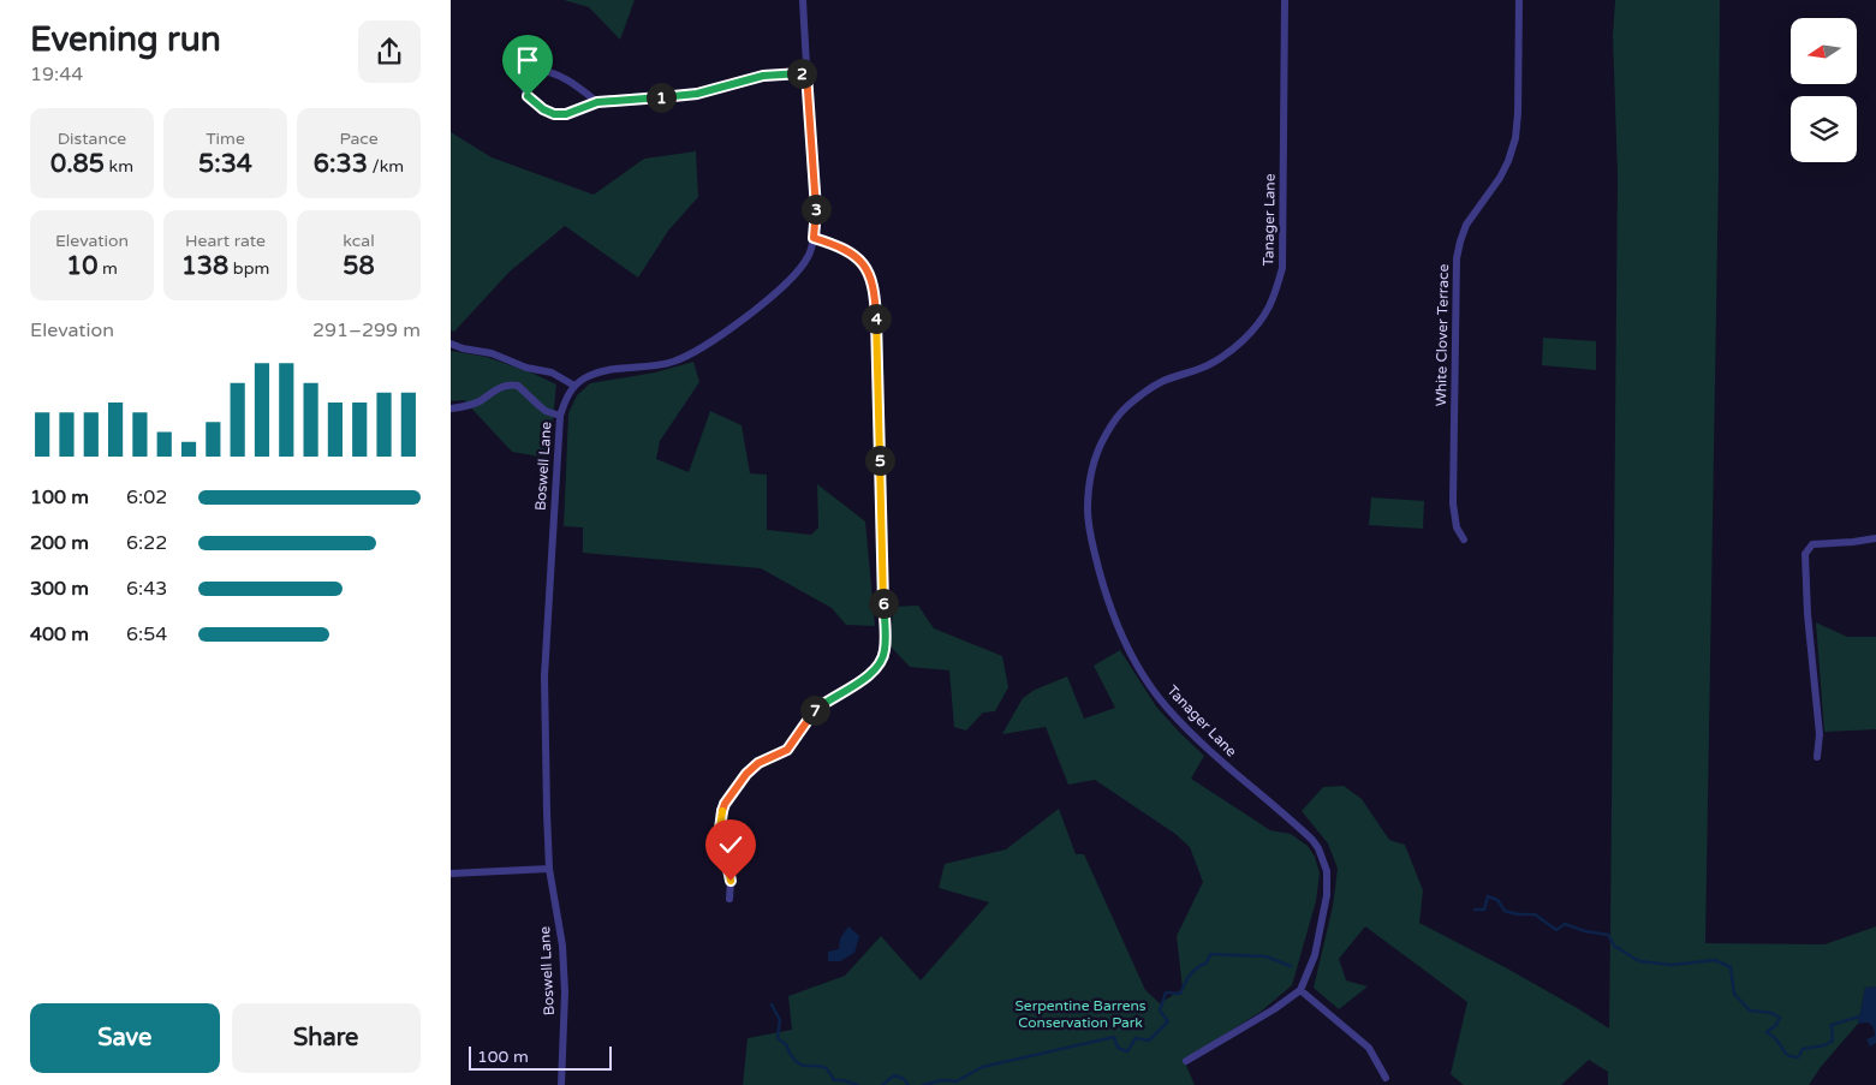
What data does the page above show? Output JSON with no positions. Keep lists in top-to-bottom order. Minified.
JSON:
{"streets":{"street":["Tanager Lane","White Clover Terrace","Boswell Lane"]},"parks":["Serpentine Barrens Conservation Park"],"scale_bar":"100 m","north":"left","page":{"heading":["Evening run","19:44"],"pins":["2","1","3","4","5","6","7"],"stats":[["Distance","0.85 km"],["Time","5:34"],["Pace","6:33 /km"],["Elevation","10 m"],["Heart rate","138 bpm"],["kcal","58"]],"chart":["Elevation","291–299 m"],"list":[{"name":"100 m","note":"6:02"},{"name":"200 m","note":"6:22"},{"name":"300 m","note":"6:43"},{"name":"400 m","note":"6:54"}],"buttons":["Save","Share"],"scale":"100 m"}}
